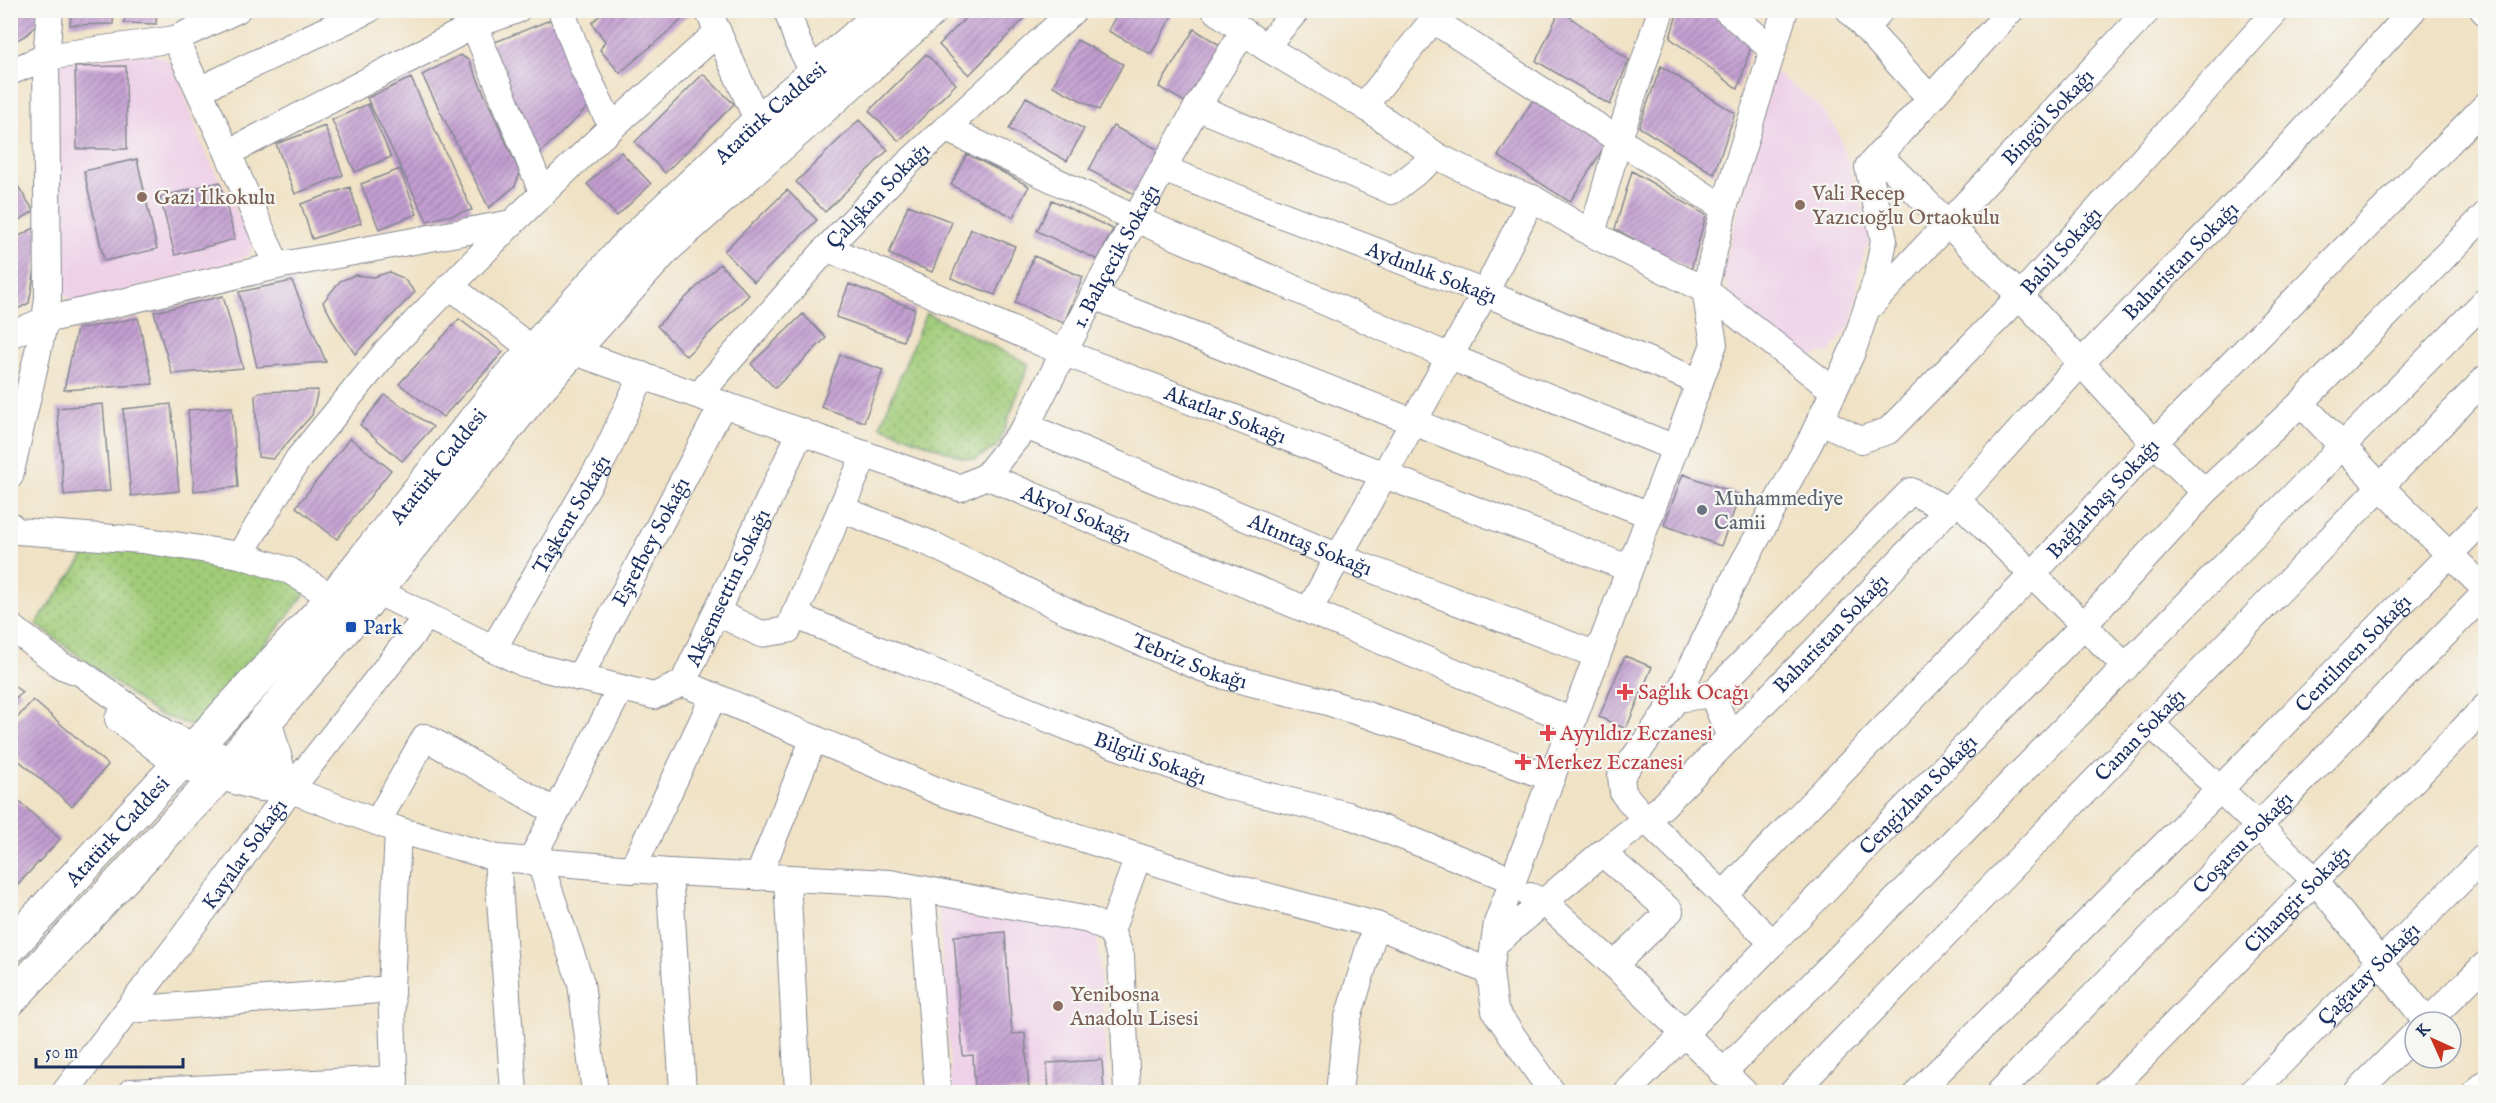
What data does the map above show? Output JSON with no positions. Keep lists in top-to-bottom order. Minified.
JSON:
{"streets":{"main road":["Atatürk Caddesi"],"street":["Bingöl Sokağı","Çalışkan Sokağı","Babil Sokağı","1. Bahçecik Sokağı","Baharistan Sokağı","Aydınlık Sokağı","Akatlar Sokağı","Bağlarbaşı Sokağı","Taşkent Sokağı","Akyol Sokağı","Eşrefbey Sokağı","Altıntaş Sokağı","Akşemsettin Sokağı","Centilmen Sokağı","Tebriz Sokağı","Canan Sokağı","Bilgili Sokağı","Cengizhan Sokağı","Coşarsu Sokağı","Kayalar Sokağı","Cihangir Sokağı","Çağatay Sokağı"]},"crossings":[["Çalışkan Sokağı","Akatlar Sokağı"],["Çalışkan Sokağı","Eşrefbey Sokağı"],["1. Bahçecik Sokağı","Aydınlık Sokağı"],["1. Bahçecik Sokağı","Akatlar Sokağı"],["1. Bahçecik Sokağı","Akyol Sokağı"],["1. Bahçecik Sokağı","Altıntaş Sokağı"],["Baharistan Sokağı","Bilgili Sokağı"],["Taşkent Sokağı","Akşemsettin Sokağı"],["Eşrefbey Sokağı","Akşemsettin Sokağı"],["Akşemsettin Sokağı","Kayalar Sokağı"],["Bilgili Sokağı","Cengizhan Sokağı"]],"places":{"other":["Gazi İlkokulu","Vali Recep Yazıcıoğlu Ortaokulu","Muhammediye Camii","Yenibosna Anadolu Lisesi"],"transit":["Park"],"health":["Sağlık Ocağı","Ayyıldız Eczanesi","Merkez Eczanesi"]},"scale_bar":"50 m","north":"top left"}
